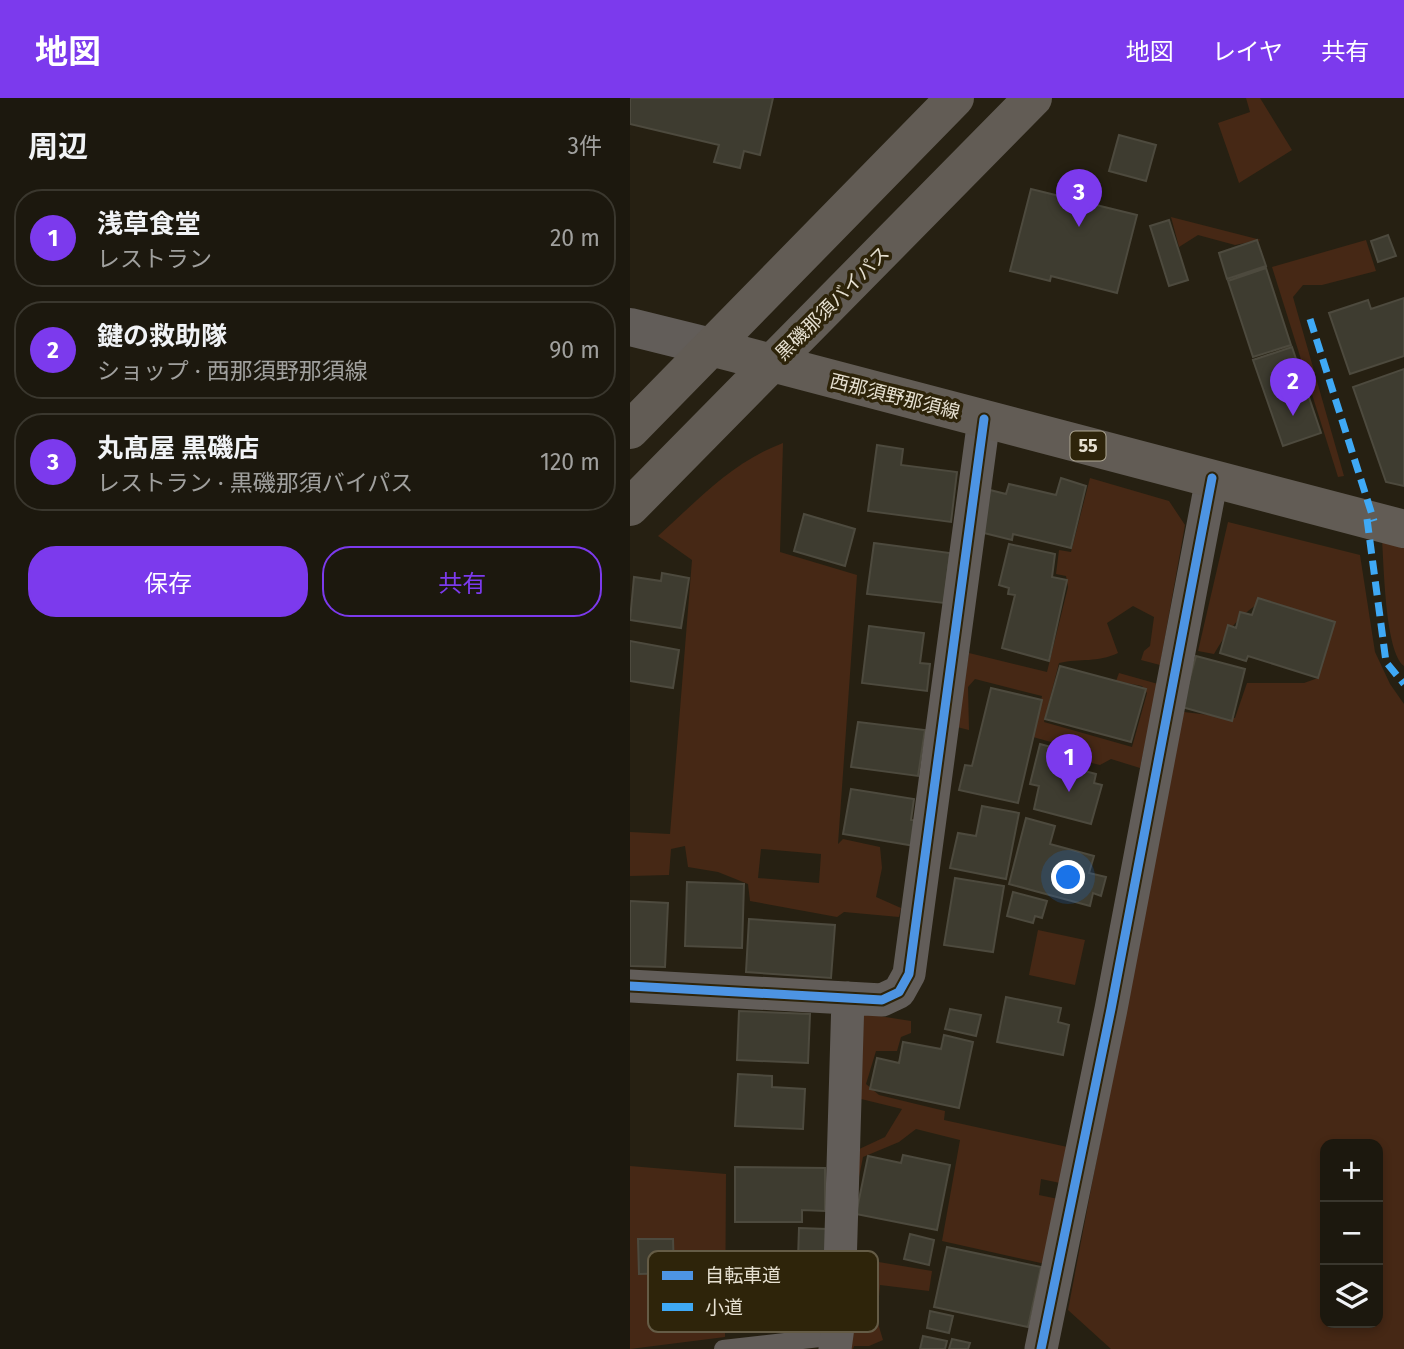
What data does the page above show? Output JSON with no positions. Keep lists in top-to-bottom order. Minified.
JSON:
{"streets":{"main road":["黒磯那須バイパス","西那須野那須線","55"]},"crossings":[["黒磯那須バイパス","西那須野那須線"]],"legend":["自転車道","小道"],"page":{"header":"地図","nav":["地図","レイヤ","共有"],"heading":["周辺","3件"],"pins":["3","2","1"],"list":[{"mark":"1","name":"浅草食堂","note":"レストラン","value":"20 m"},{"mark":"2","name":"鍵の救助隊","note":"ショップ · 西那須野那須線","value":"90 m"},{"mark":"3","name":"丸髙屋 黒磯店","note":"レストラン · 黒磯那須バイパス","value":"120 m"}],"buttons":["保存","共有"],"map_buttons":["+","−"]}}
